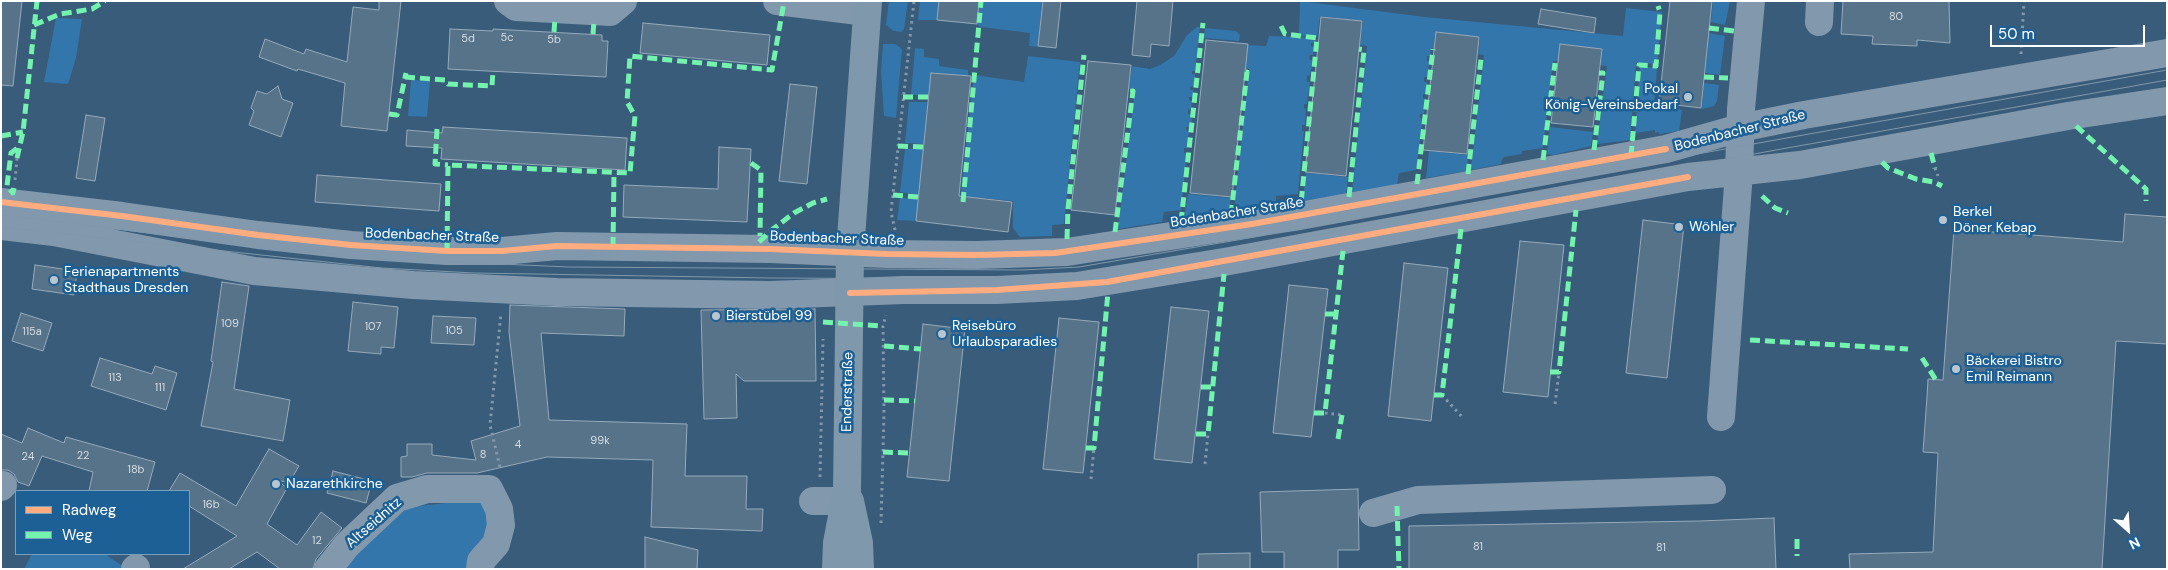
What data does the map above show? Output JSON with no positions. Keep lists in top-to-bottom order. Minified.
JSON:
{"streets":{"main road":["Enderstraße"],"street":["Bodenbacher Straße","Altseidnitz"]},"crossings":[["Bodenbacher Straße","Enderstraße"]],"places":["Pokal König-Vereinsbedarf","Berkel Döner Kebap","Wöhler","Ferienapartments Stadthaus Dresden","Bierstübel 99","Reisebüro Urlaubsparadies","Bäckerei Bistro Emil Reimann","Nazarethkirche"],"house_numbers":["80","5c","5d","5b","109","107","105","115a","113","111","99k","4","8","22","24","18b","16b","12","81","81"],"legend":["Radweg","Weg"],"scale_bar":"50 m","north":"bottom right"}
